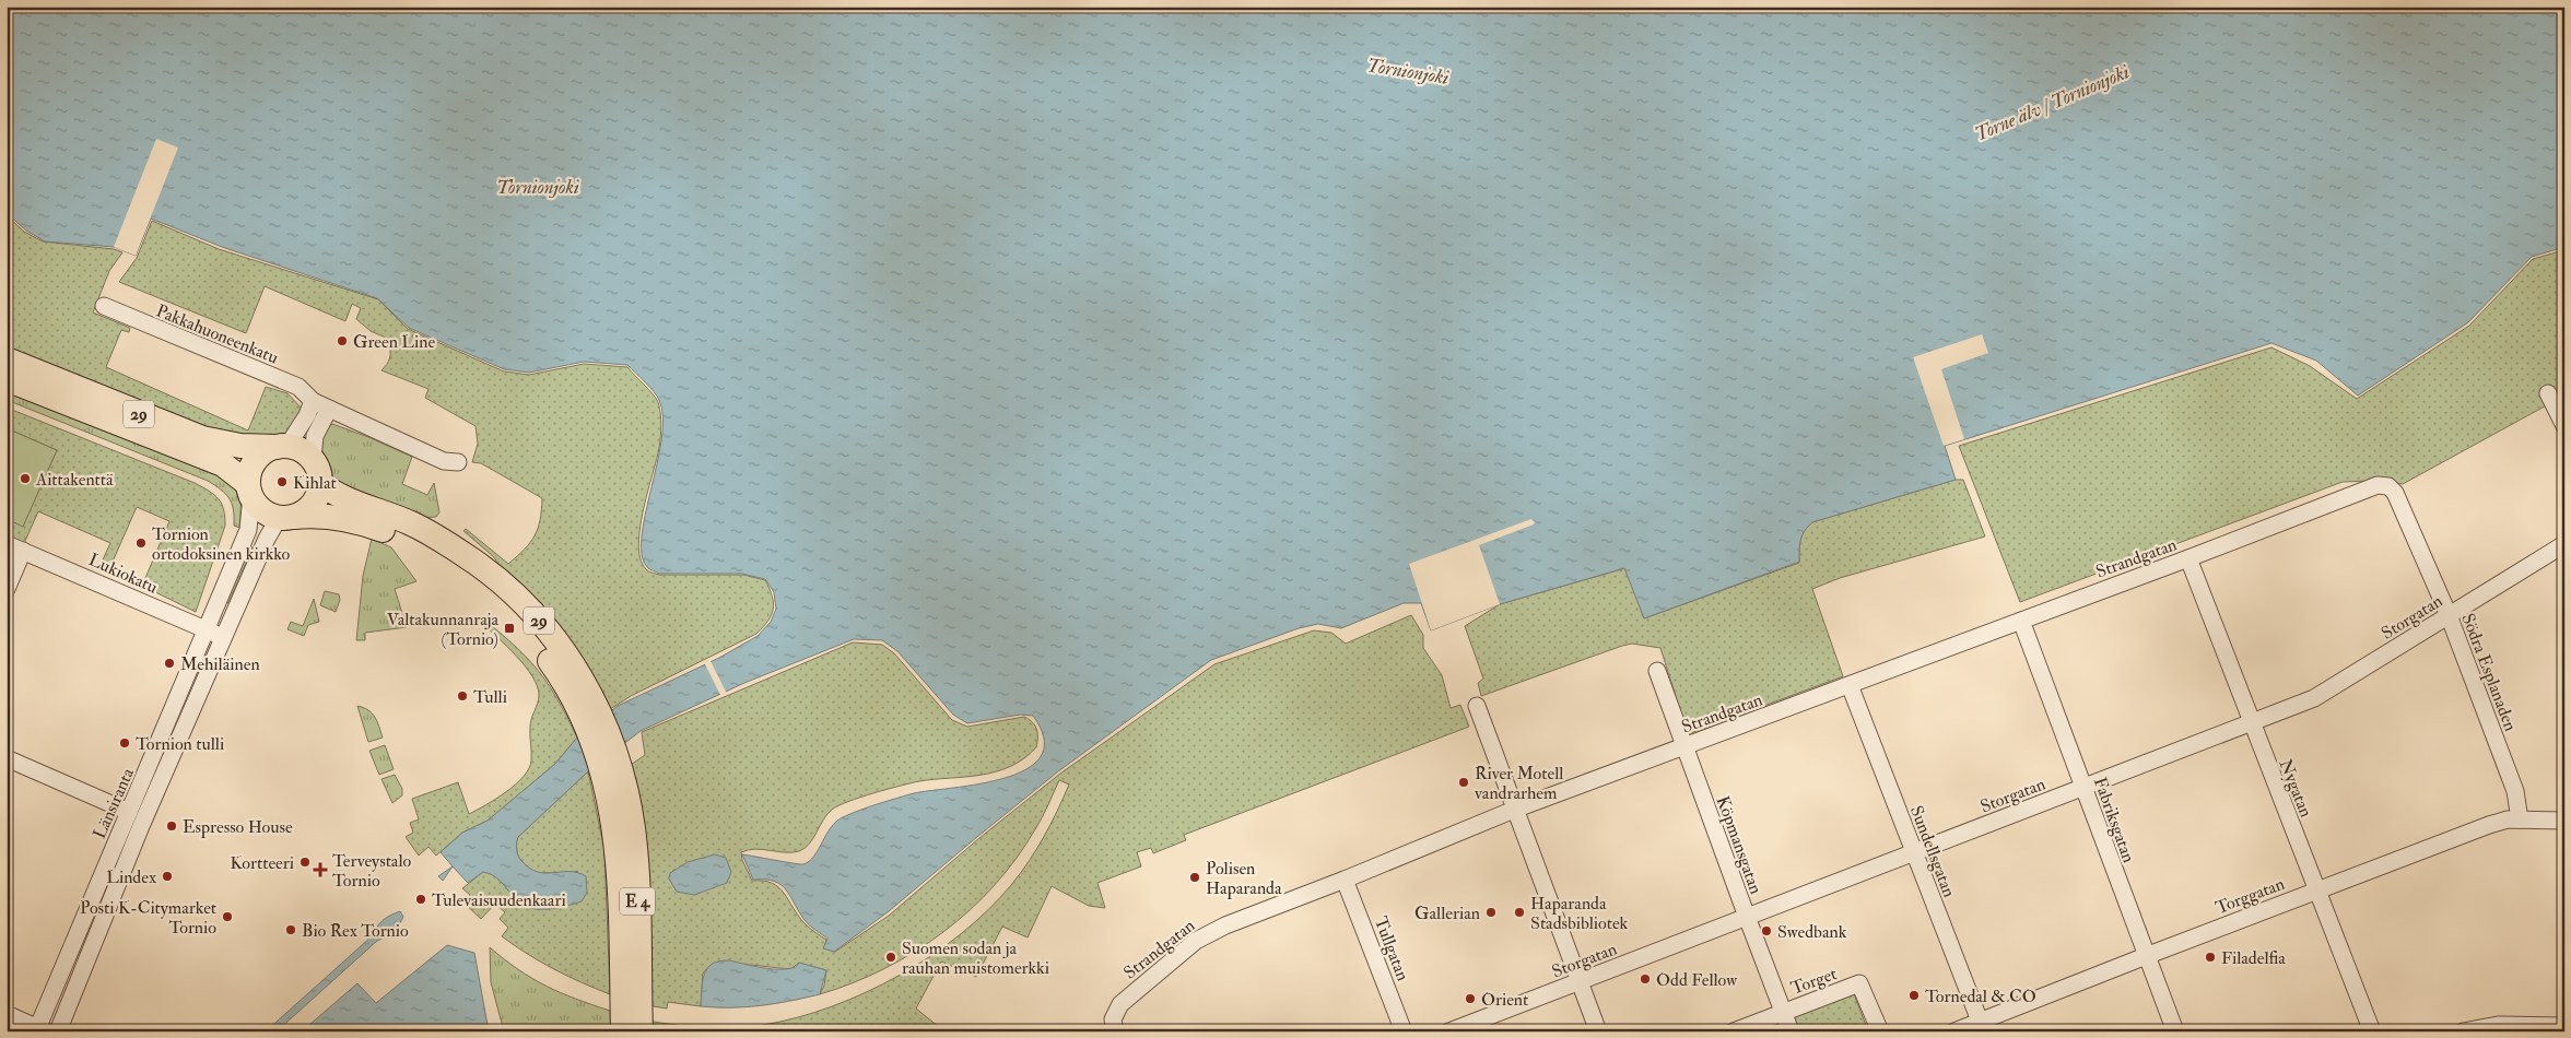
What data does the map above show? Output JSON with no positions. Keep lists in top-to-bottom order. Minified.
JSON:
{"streets":{"highway":["29","E 4"],"street":["Pakkahuoneenkatu","Strandgatan","Lukiokatu","Storgatan","Södra Esplanaden","Nygatan","Länsiranta","Fabriksgatan","Köpmansgatan","Sundellsgatan","Torggatan","Tullgatan","Torget"]},"crossings":[["29","Länsiranta"],["29","E 4"],["Strandgatan","Södra Esplanaden"],["Strandgatan","Nygatan"],["Strandgatan","Fabriksgatan"],["Strandgatan","Köpmansgatan"],["Strandgatan","Sundellsgatan"],["Strandgatan","Tullgatan"],["Lukiokatu","Länsiranta"],["Storgatan","Södra Esplanaden"],["Storgatan","Nygatan"],["Storgatan","Fabriksgatan"],["Storgatan","Köpmansgatan"],["Storgatan","Sundellsgatan"],["Södra Esplanaden","Torggatan"],["Nygatan","Torggatan"],["Fabriksgatan","Torggatan"],["Köpmansgatan","Torget"],["Sundellsgatan","Torggatan"]],"water":["Tornionjoki","Torne älv / Tornionjoki"],"places":{"other":["Green Line","Aittakenttä","Kihlat","Tornion ortodoksinen kirkko","Mehiläinen","Tulli","Tornion tulli","River Motell vandrarhem","Espresso House","Kortteeri","Lindex","Polisen Haparanda","Tulevaisuudenkaari","Gallerian","Haparanda Stadsbibliotek","Posti K-Citymarket Tornio","Bio Rex Tornio","Swedbank","Suomen sodan ja rauhan muistomerkki","Filadelfia","Odd Fellow","Tornedal & CO","Orient"],"transit":["Valtakunnanraja (Tornio)"],"health":["Terveystalo Tornio"]}}
